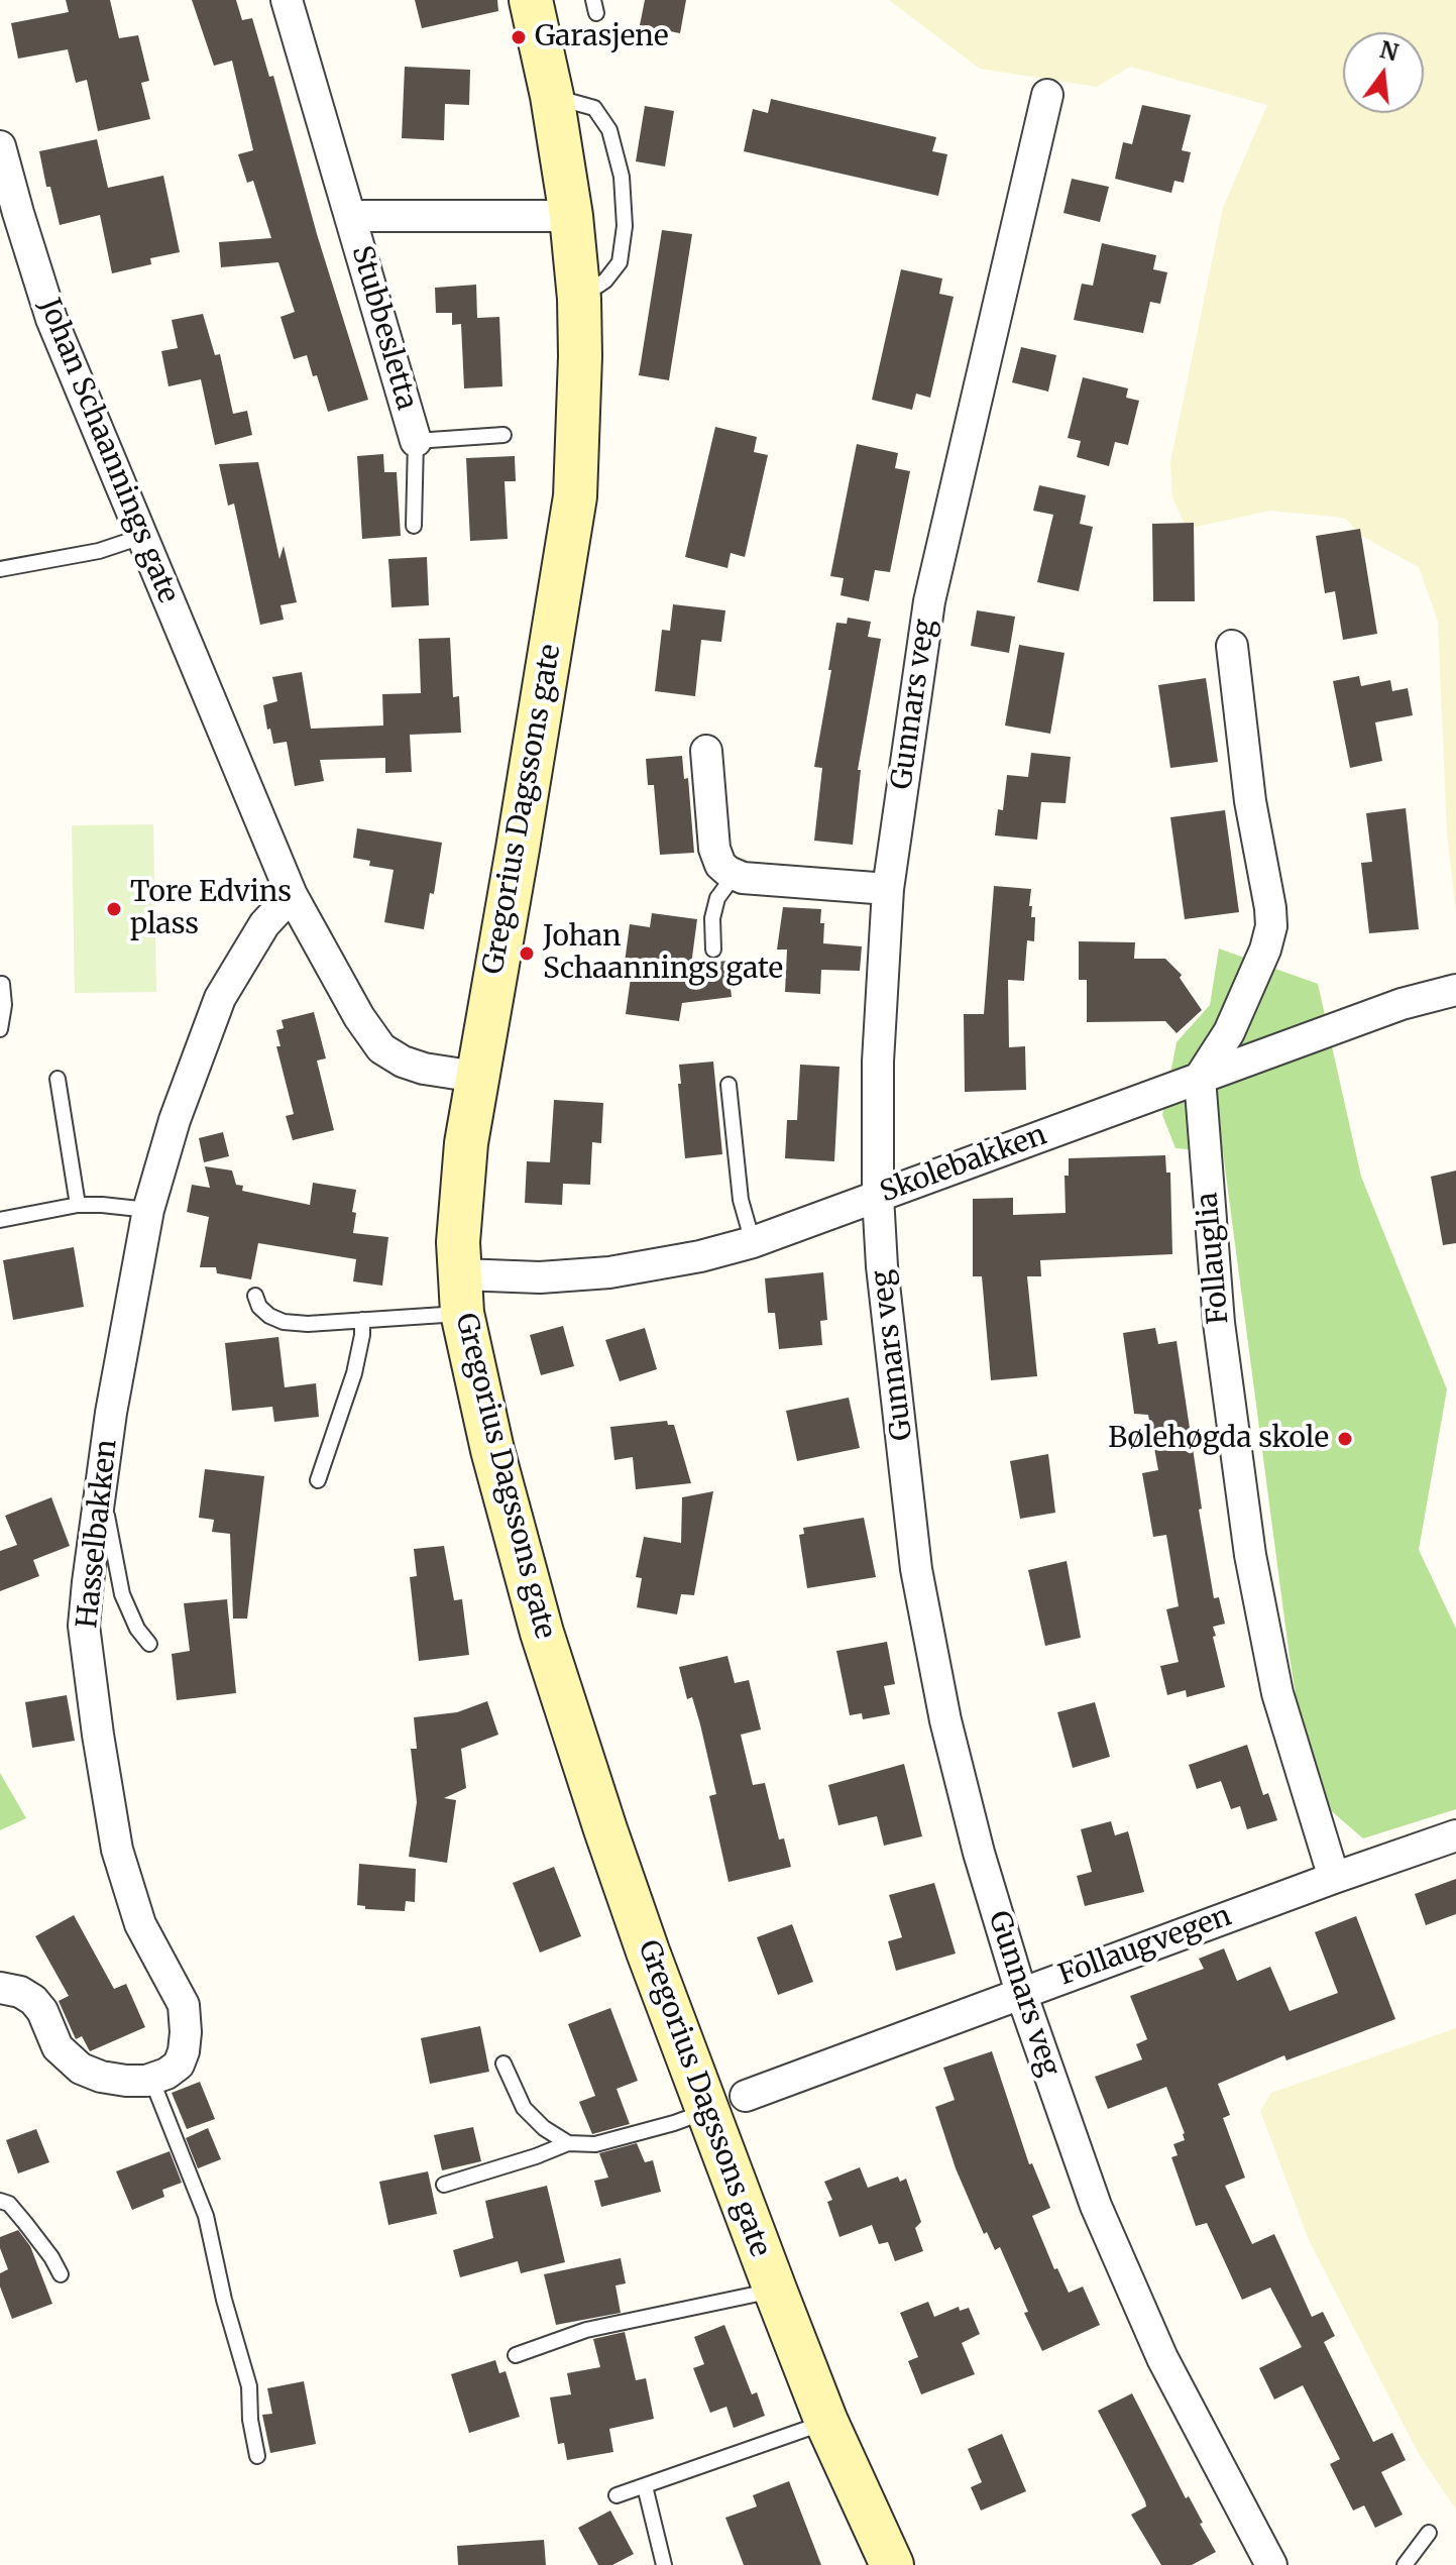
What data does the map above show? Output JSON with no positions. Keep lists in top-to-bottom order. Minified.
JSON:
{"streets":{"street":["Stubbesletta","Johan Schaannings gate","Gunnars veg","Gregorius Dagssons gate","Skolebakken","Follauglia","Hasselbakken","Follaugvegen"]},"crossings":[["Stubbesletta","Gregorius Dagssons gate"],["Johan Schaannings gate","Gregorius Dagssons gate"],["Johan Schaannings gate","Hasselbakken"],["Gunnars veg","Skolebakken"],["Gunnars veg","Follaugvegen"],["Gregorius Dagssons gate","Skolebakken"],["Gregorius Dagssons gate","Follaugvegen"],["Skolebakken","Follauglia"],["Follauglia","Follaugvegen"]],"places":["Garasjene","Tore Edvins plass","Johan Schaannings gate","Bølehøgda skole"],"north":"top"}
